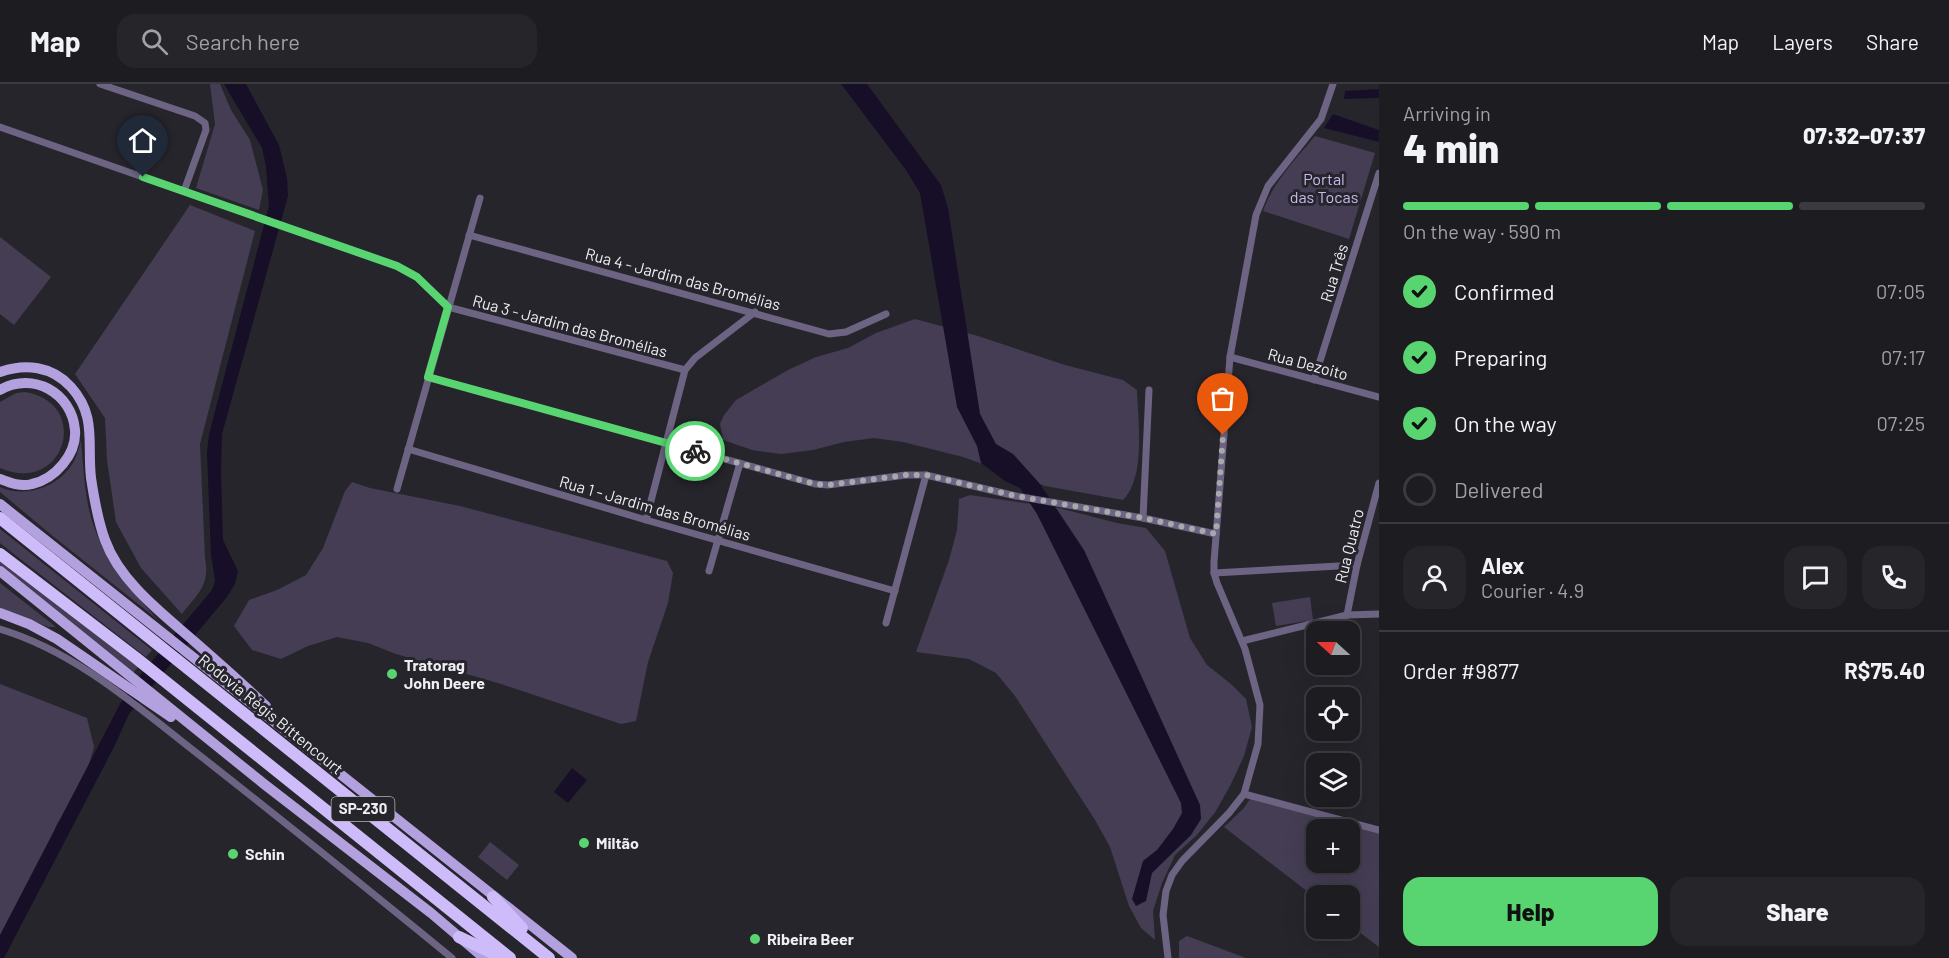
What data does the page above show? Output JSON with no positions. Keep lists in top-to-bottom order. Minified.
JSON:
{"streets":{"highway":["Rodovia Régis Bittencourt","SP-230"],"street":["Rua Três","Rua 4 - Jardim das Bromélias","Rua 3 - Jardim das Bromélias","Rua Dezoito","Rua 1 - Jardim das Bromélias","Rua Quatro"]},"crossings":[["Rua Três","Rua Dezoito"]],"parks":["Portal das Tocas"],"places":["Tratorag John Deere","Miltão","Schin","Ribeira Beer"],"north":"left","page":{"header":"Map","search":"Search here","nav":["Map","Layers","Share"],"heading":["4 min","Arriving in","07:32–07:37"],"panel":["Alex","Courier · 4.9","Order #9877","R$75.40"],"bar":"On the way · 590 m","list":[["Confirmed","07:05"],["Preparing","07:17"],["On the way","07:25"],"Delivered"],"map_buttons":["+","−"],"buttons":["Help","Share"]}}
